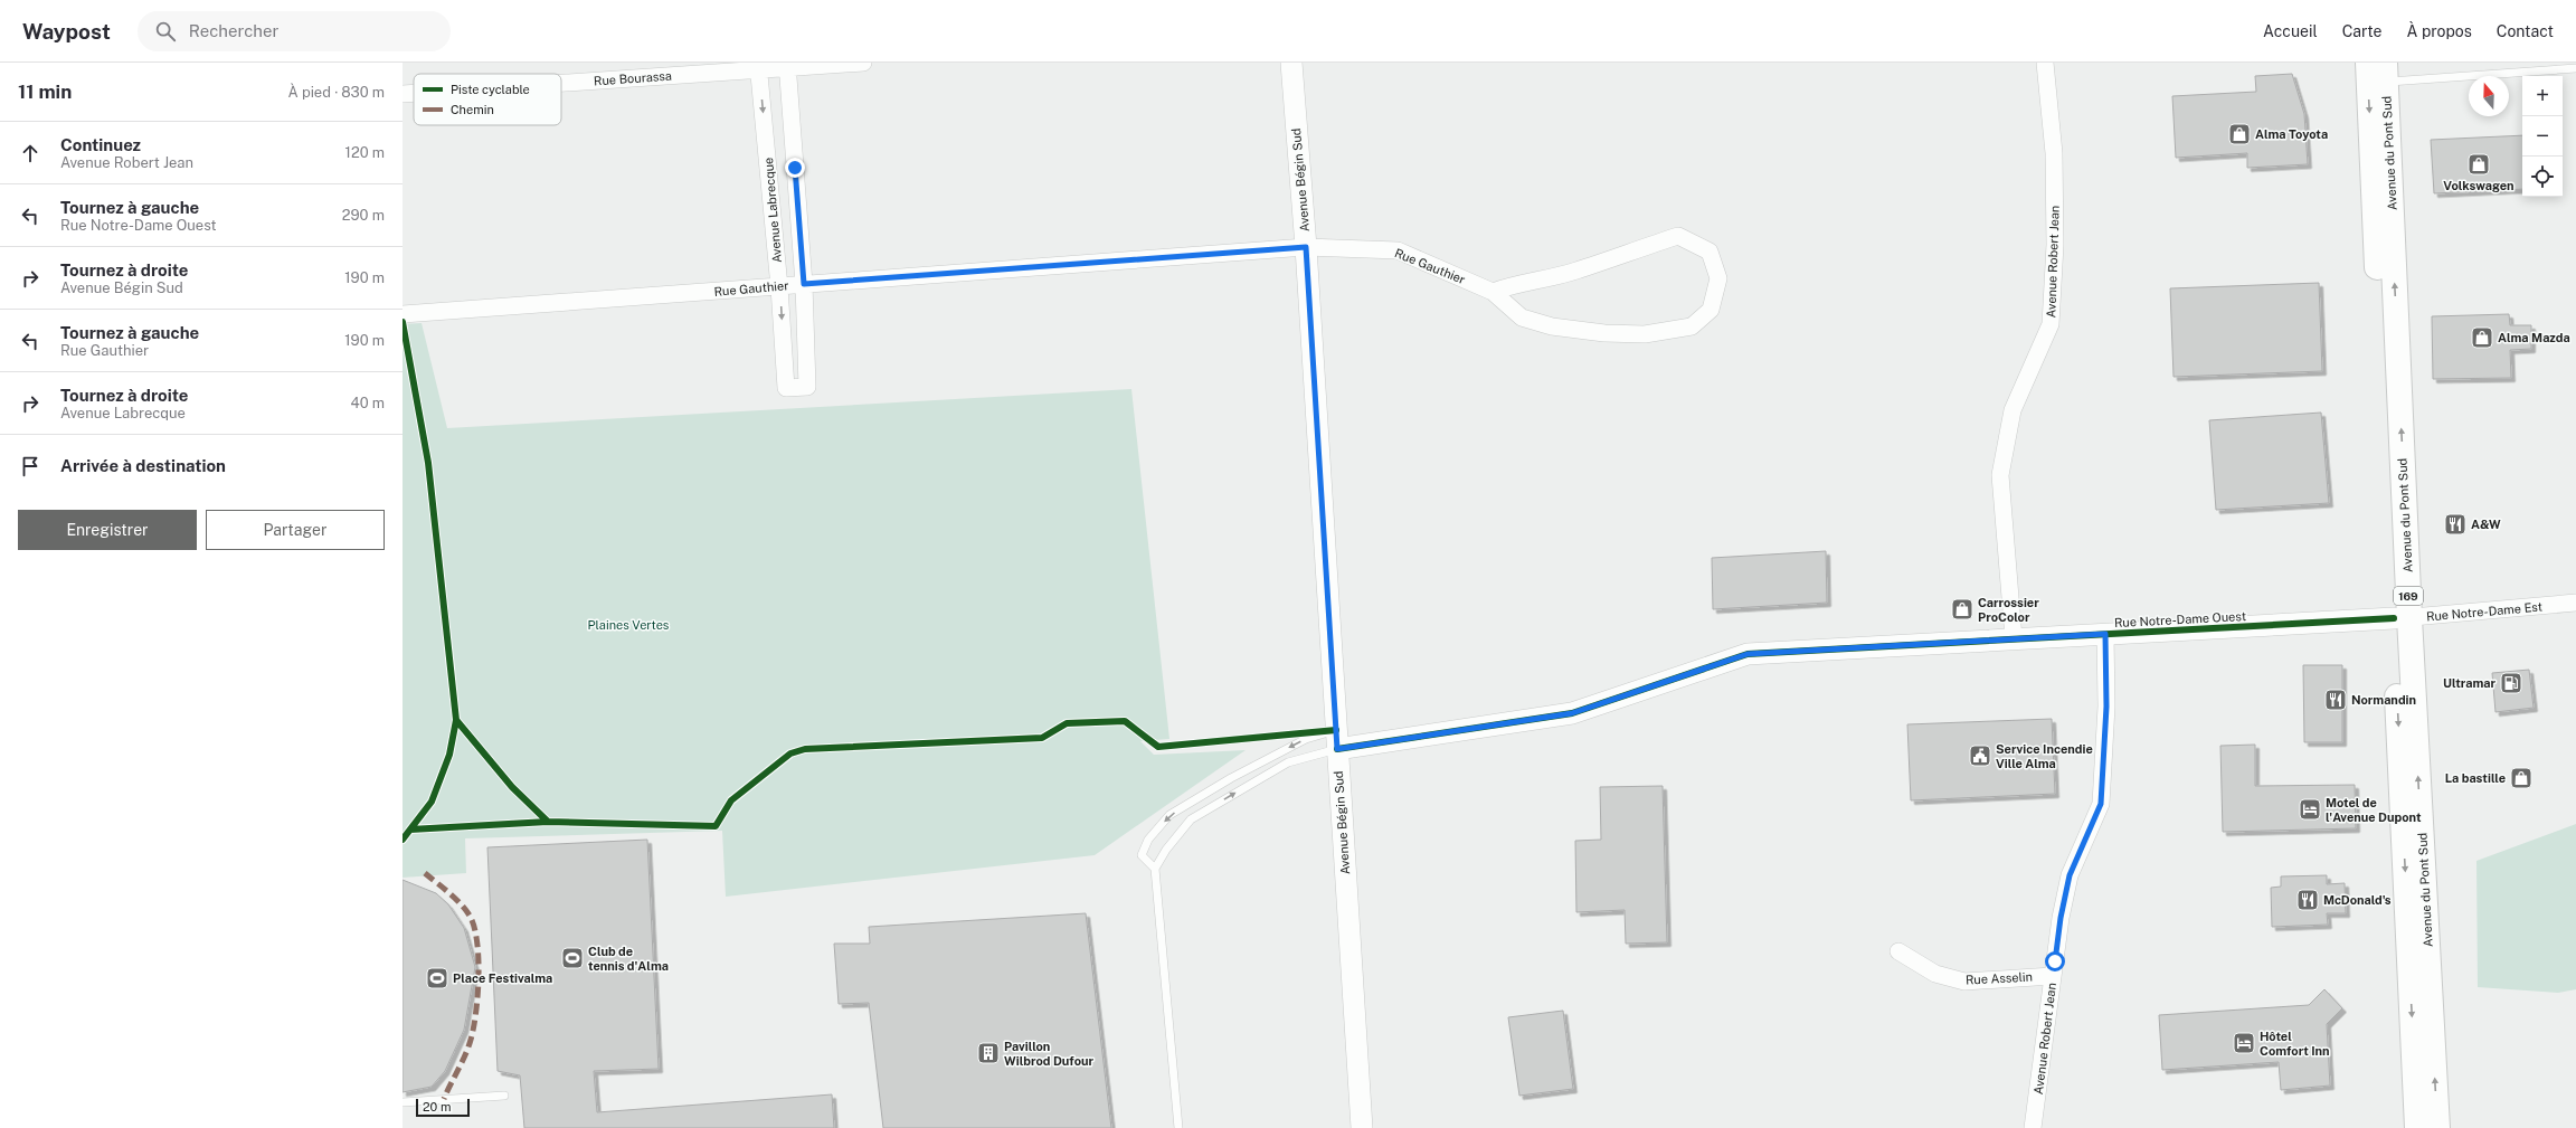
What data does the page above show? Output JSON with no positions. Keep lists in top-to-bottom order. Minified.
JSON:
{"streets":{"main road":["Avenue du Pont Sud","169"],"street":["Rue Bourassa","Avenue Bégin Sud","Avenue Labrecque","Avenue Robert Jean","Rue Gauthier","Rue Notre-Dame Est","Rue Notre-Dame Ouest","Rue Asselin"]},"crossings":[["Rue Bourassa","Avenue Labrecque"],["Avenue du Pont Sud","Rue Notre-Dame Est"],["Avenue du Pont Sud","Rue Notre-Dame Ouest"],["Avenue Bégin Sud","Rue Gauthier"],["Avenue Bégin Sud","Rue Notre-Dame Ouest"],["Avenue Labrecque","Rue Gauthier"],["Avenue Robert Jean","Rue Notre-Dame Ouest"],["Avenue Robert Jean","Rue Asselin"],["Rue Notre-Dame Est","Rue Notre-Dame Ouest"]],"parks":["Plaines Vertes"],"places":{"shop":["Alma Toyota","Volkswagen","Alma Mazda","Carrossier ProColor","La bastille"],"restaurant":["A&W","Normandin","McDonald's"],"fuel station":["Ultramar"],"public building":["Service Incendie Ville Alma"],"hotel":["Motel de l'Avenue Dupont","Hôtel Comfort Inn"],"sports":["Club de tennis d'Alma","Place Festivalma"],"building":["Pavillon Wilbrod Dufour"]},"legend":["Piste cyclable","Chemin"],"scale_bar":"20 m","north":"top","page":{"header":"Waypost","search":"Rechercher","nav":["Accueil","Carte","À propos","Contact"],"heading":["11 min","À pied · 830 m"],"map_buttons":["+","−"],"list":[["Continuez","Avenue Robert Jean","120 m"],["Tournez à gauche","Rue Notre-Dame Ouest","290 m"],["Tournez à droite","Avenue Bégin Sud","190 m"],["Tournez à gauche","Rue Gauthier","190 m"],["Tournez à droite","Avenue Labrecque","40 m"],"Arrivée à destination"],"buttons":["Enregistrer","Partager"],"scale":"20 m"}}
